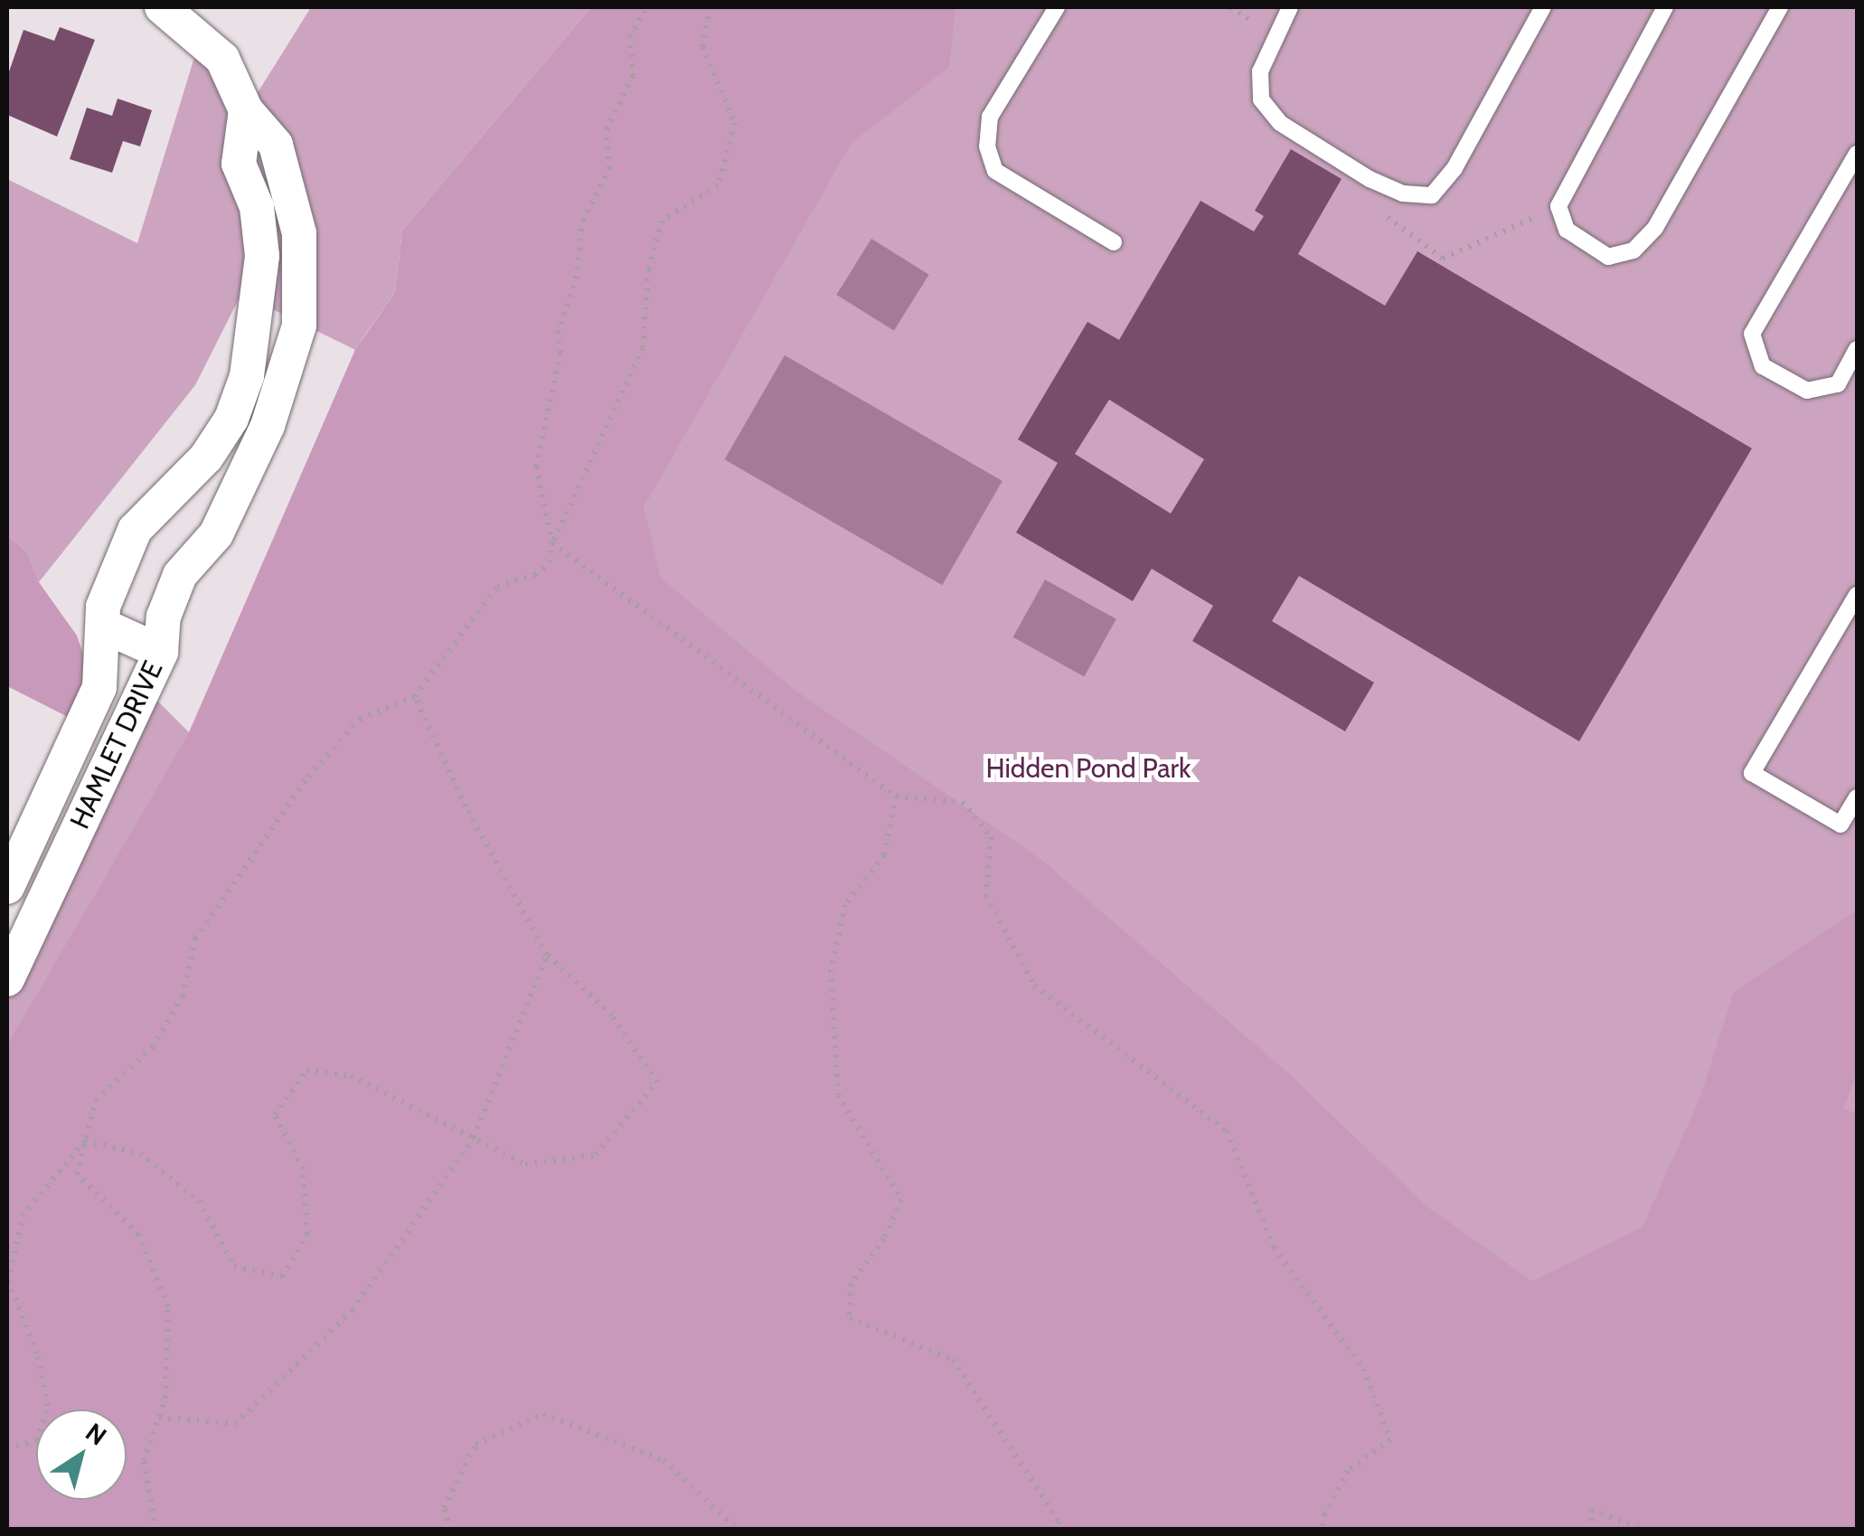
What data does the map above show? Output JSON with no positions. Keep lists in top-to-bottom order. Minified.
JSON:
{"streets":{"street":["HAMLET DRIVE"]},"parks":["Hidden Pond Park"],"north":"top right"}
